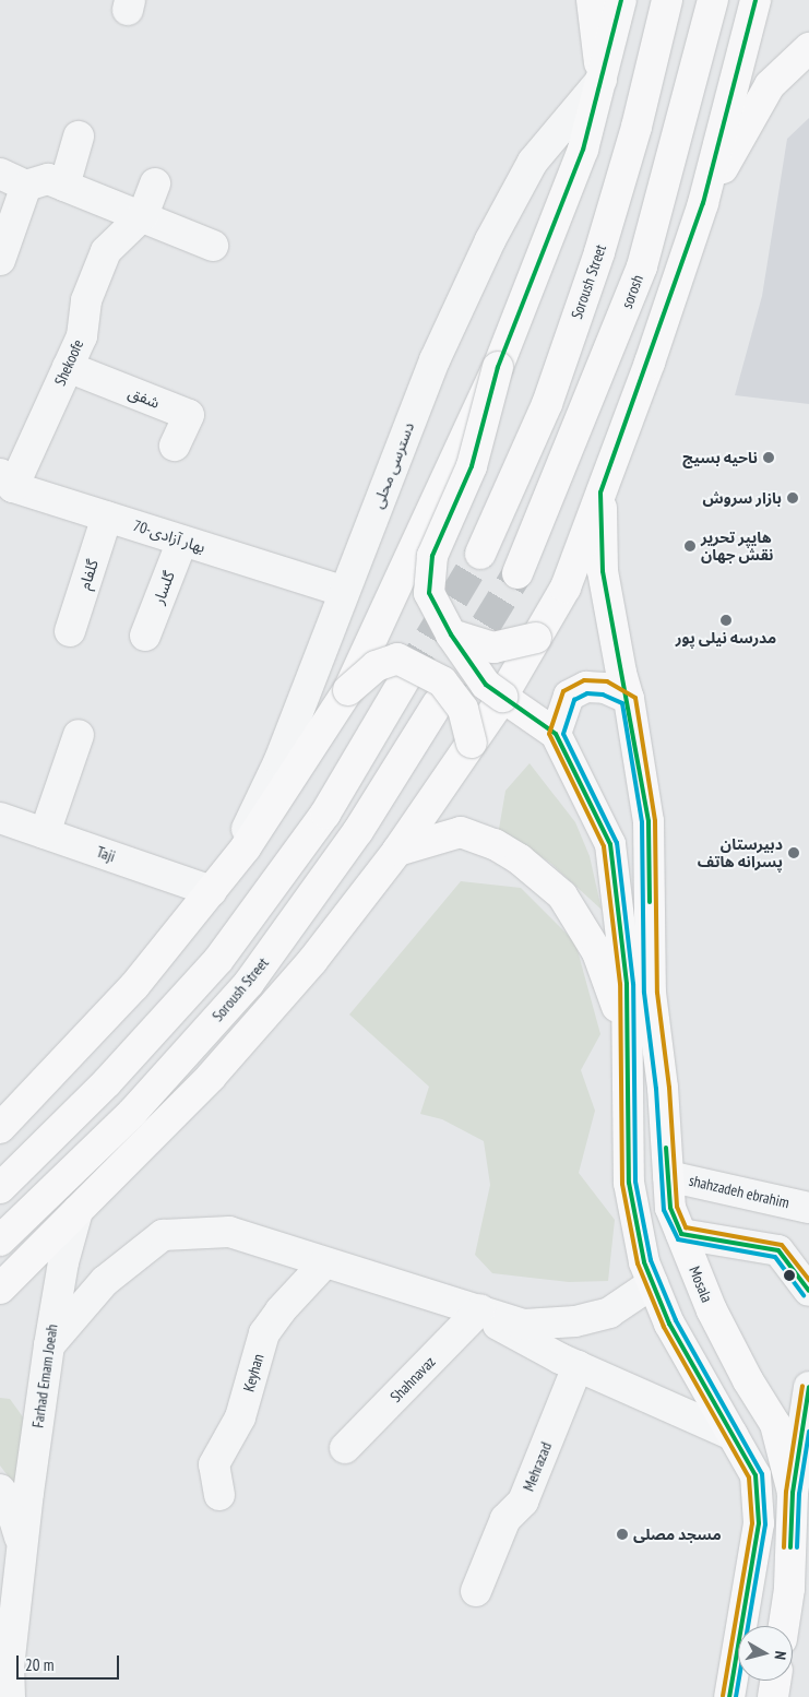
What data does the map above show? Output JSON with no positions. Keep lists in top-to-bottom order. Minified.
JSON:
{"streets":{"main road":["Soroush Street","sorosh","Mosala"],"street":["Shekoofe","شفق","دسترسی محلی","70-بهار آزادی","گلفام","گلسار","Taji","shahzadeh ebrahim","Keyhan","Farhad Emam Joeah","Shahnavaz","Mehrazad"]},"crossings":[["Shekoofe","شفق"],["Shekoofe","70-بهار آزادی"],["دسترسی محلی","70-بهار آزادی"],["دسترسی محلی","Taji"],["70-بهار آزادی","گلفام"],["70-بهار آزادی","گلسار"],["shahzadeh ebrahim","Mosala"]],"places":["ناحیه بسیج","بازار سروش","هایپر تحریر نقش جهان","مدرسه نیلی پور","دبیرستان پسرانه هاتف","مسجد مصلی"],"scale_bar":"20 m","north":"right"}
